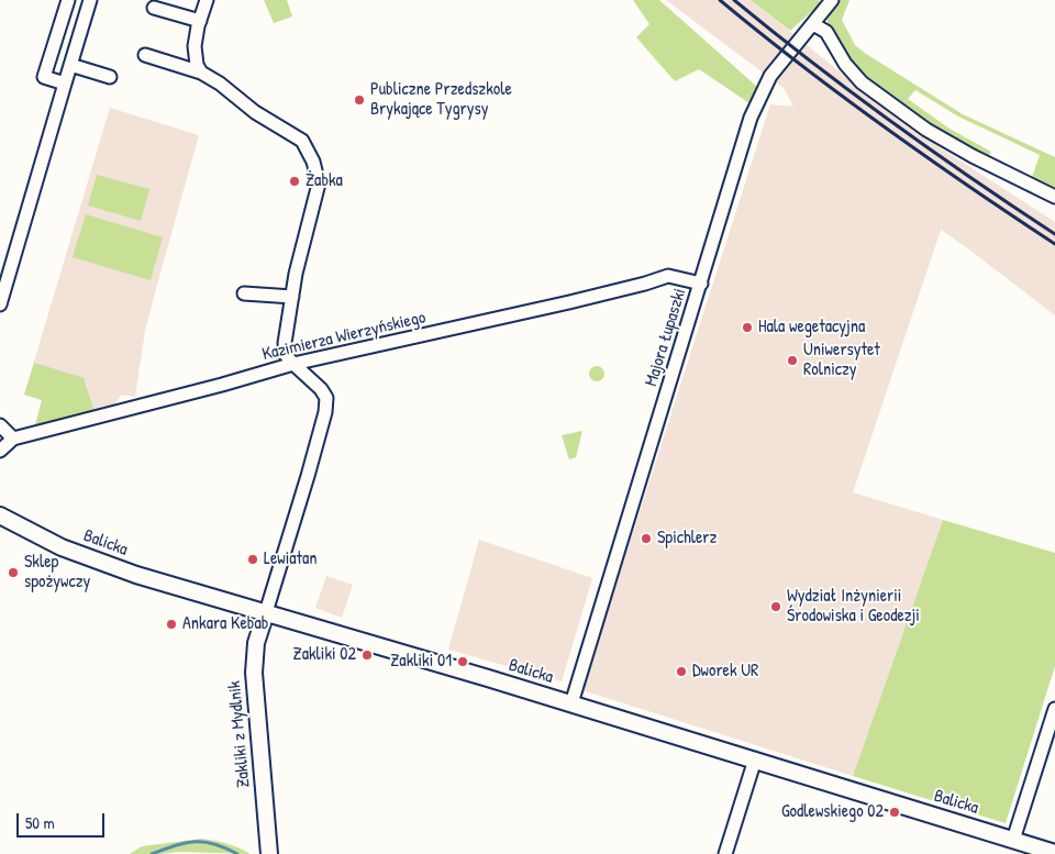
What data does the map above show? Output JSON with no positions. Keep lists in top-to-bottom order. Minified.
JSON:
{"streets":{"street":["Kazimierza Wierzyńskiego","Majora Łupaszki","Balicka","Zakliki z Mydlnik"]},"crossings":[["Kazimierza Wierzyńskiego","Majora Łupaszki"],["Majora Łupaszki","Balicka"],["Balicka","Zakliki z Mydlnik"]],"places":["Publiczne Przedszkole Brykające Tygrysy","Żabka","Hala wegetacyjna","Uniwersytet Rolniczy","Spichlerz","Lewiatan","Sklep spożywczy","Wydział Inżynierii Środowiska i Geodezji","Ankara Kebab","Zakliki 02","Zakliki 01","Dworek UR","Godlewskiego 02"],"scale_bar":"50 m"}
